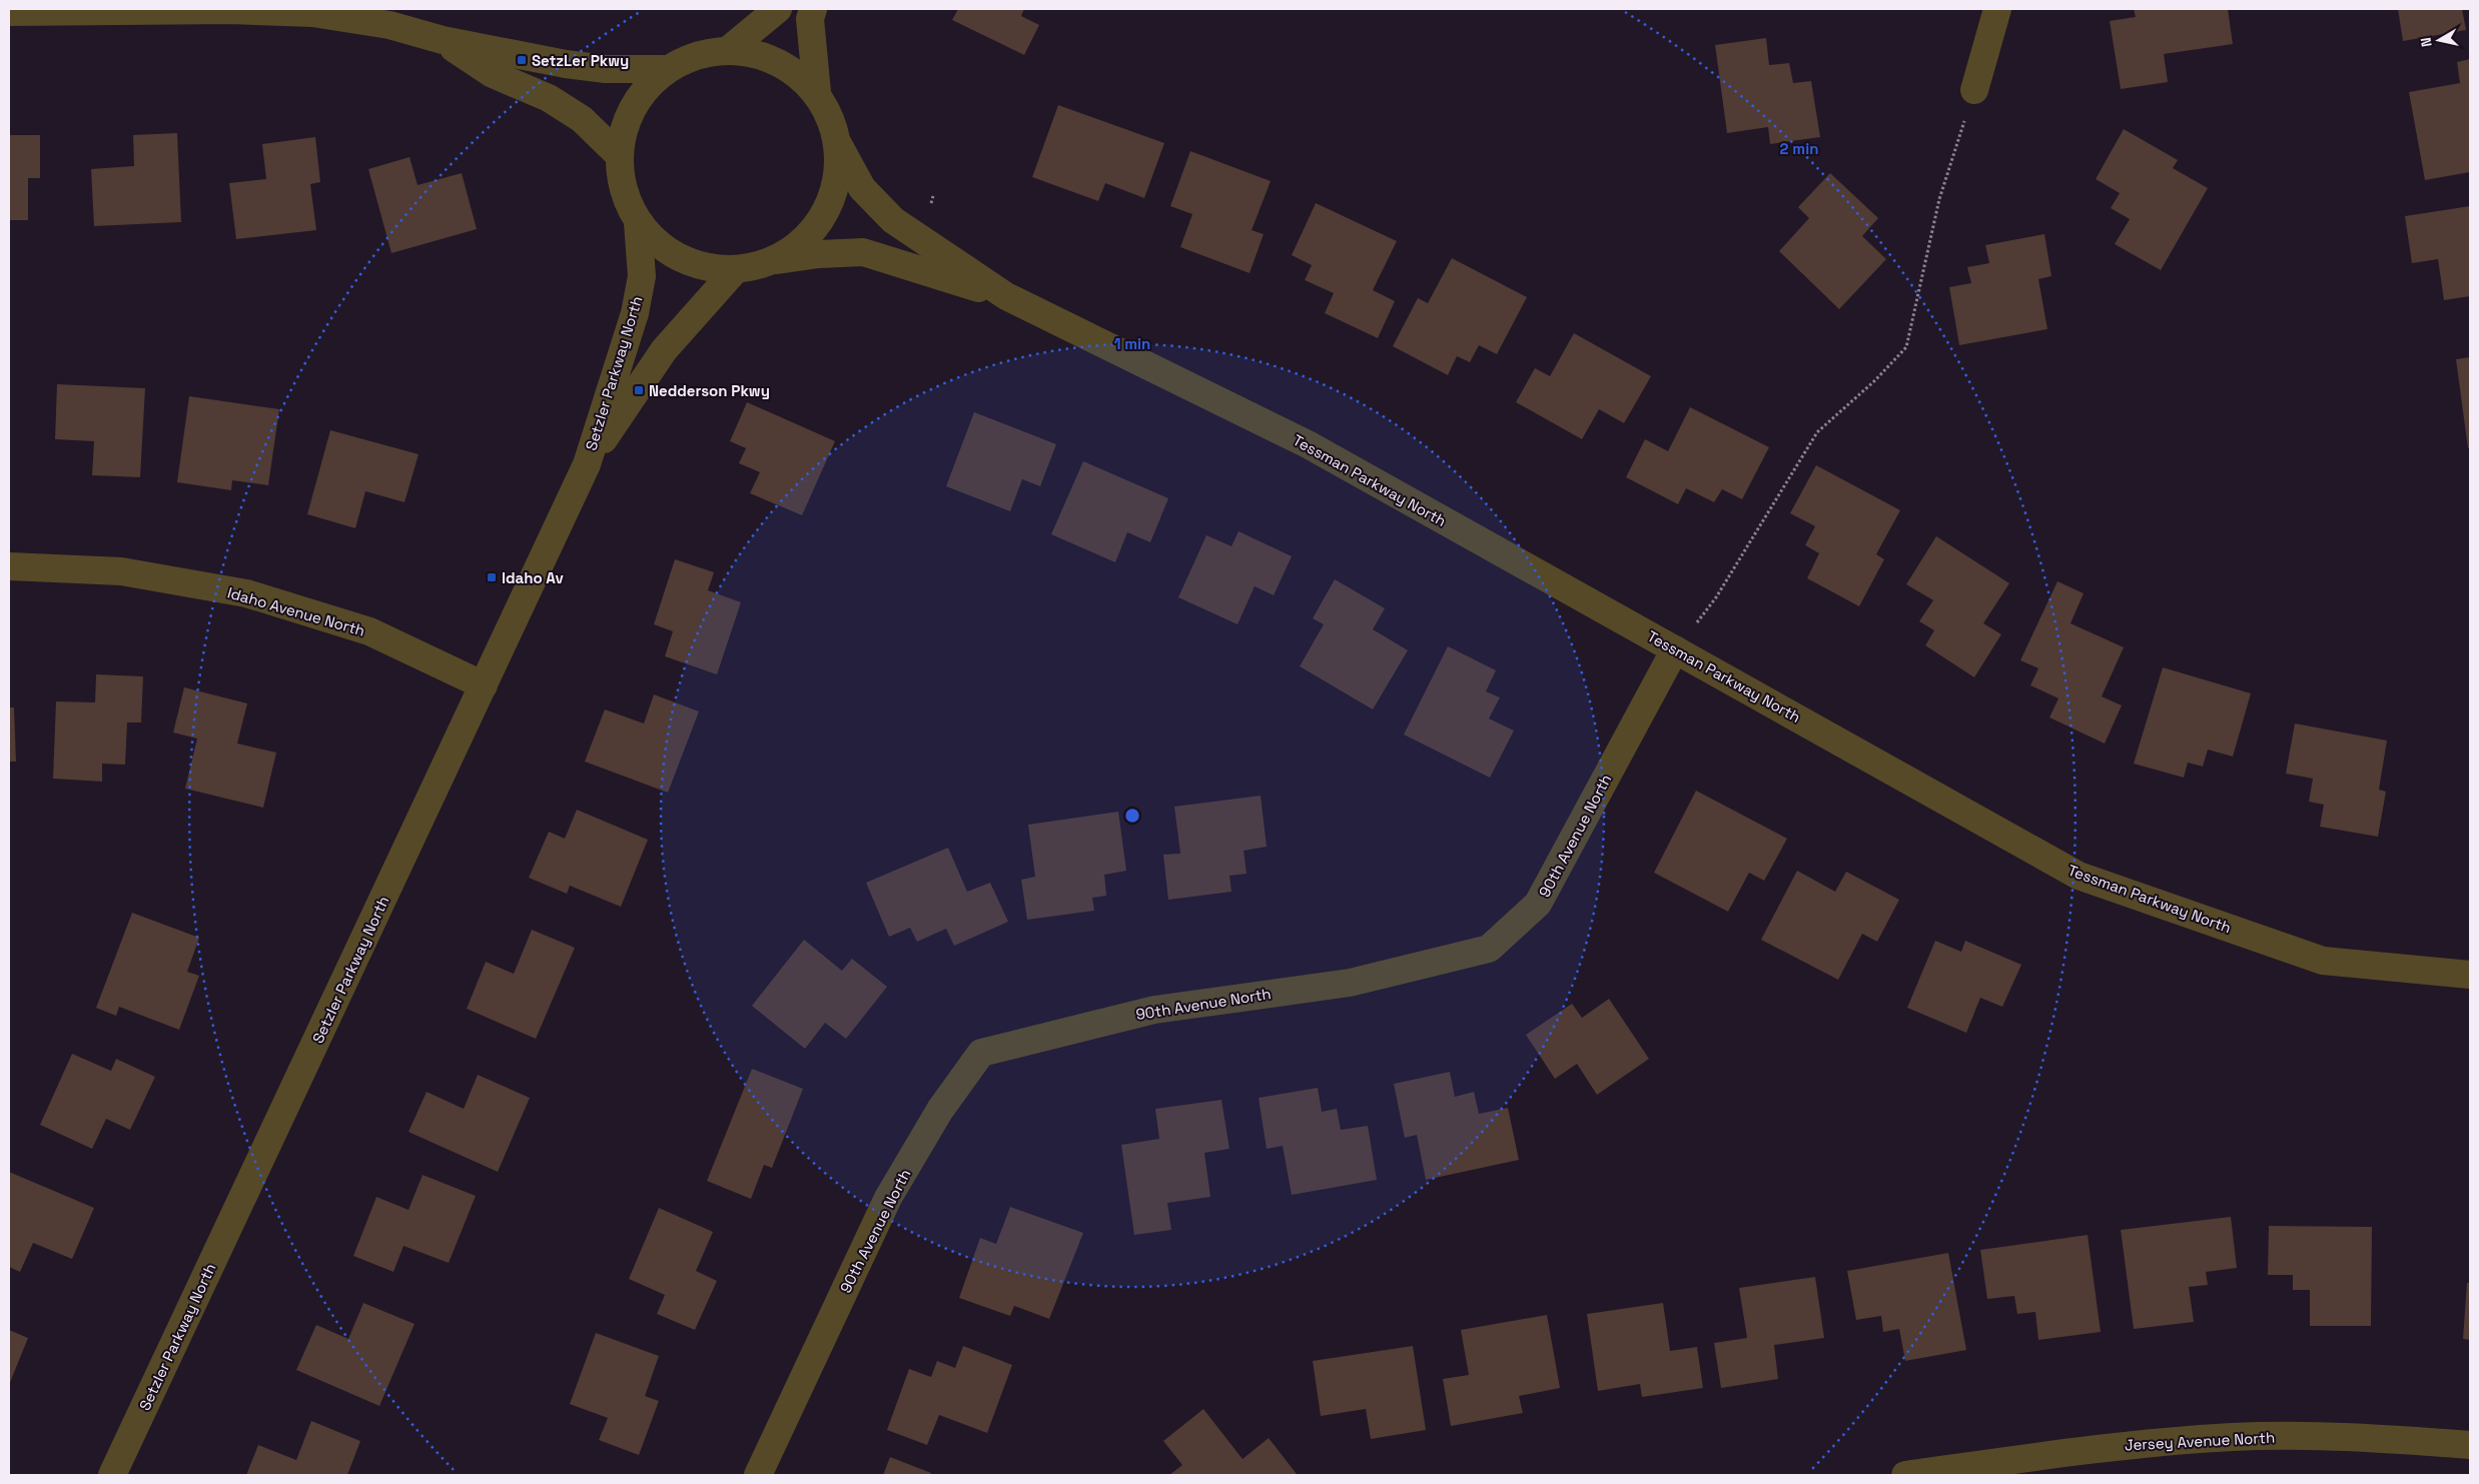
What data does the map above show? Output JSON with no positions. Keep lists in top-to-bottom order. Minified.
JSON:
{"streets":{"street":["Setzler Parkway North","Tessman Parkway North","Idaho Avenue North","90th Avenue North","Jersey Avenue North"]},"crossings":[["Setzler Parkway North","Tessman Parkway North"],["Setzler Parkway North","Idaho Avenue North"],["Tessman Parkway North","90th Avenue North"]],"places":{"transit":["SetzLer Pkwy","Nedderson Pkwy","Idaho Av"]},"north":"left","rings":["2 min","1 min"]}
